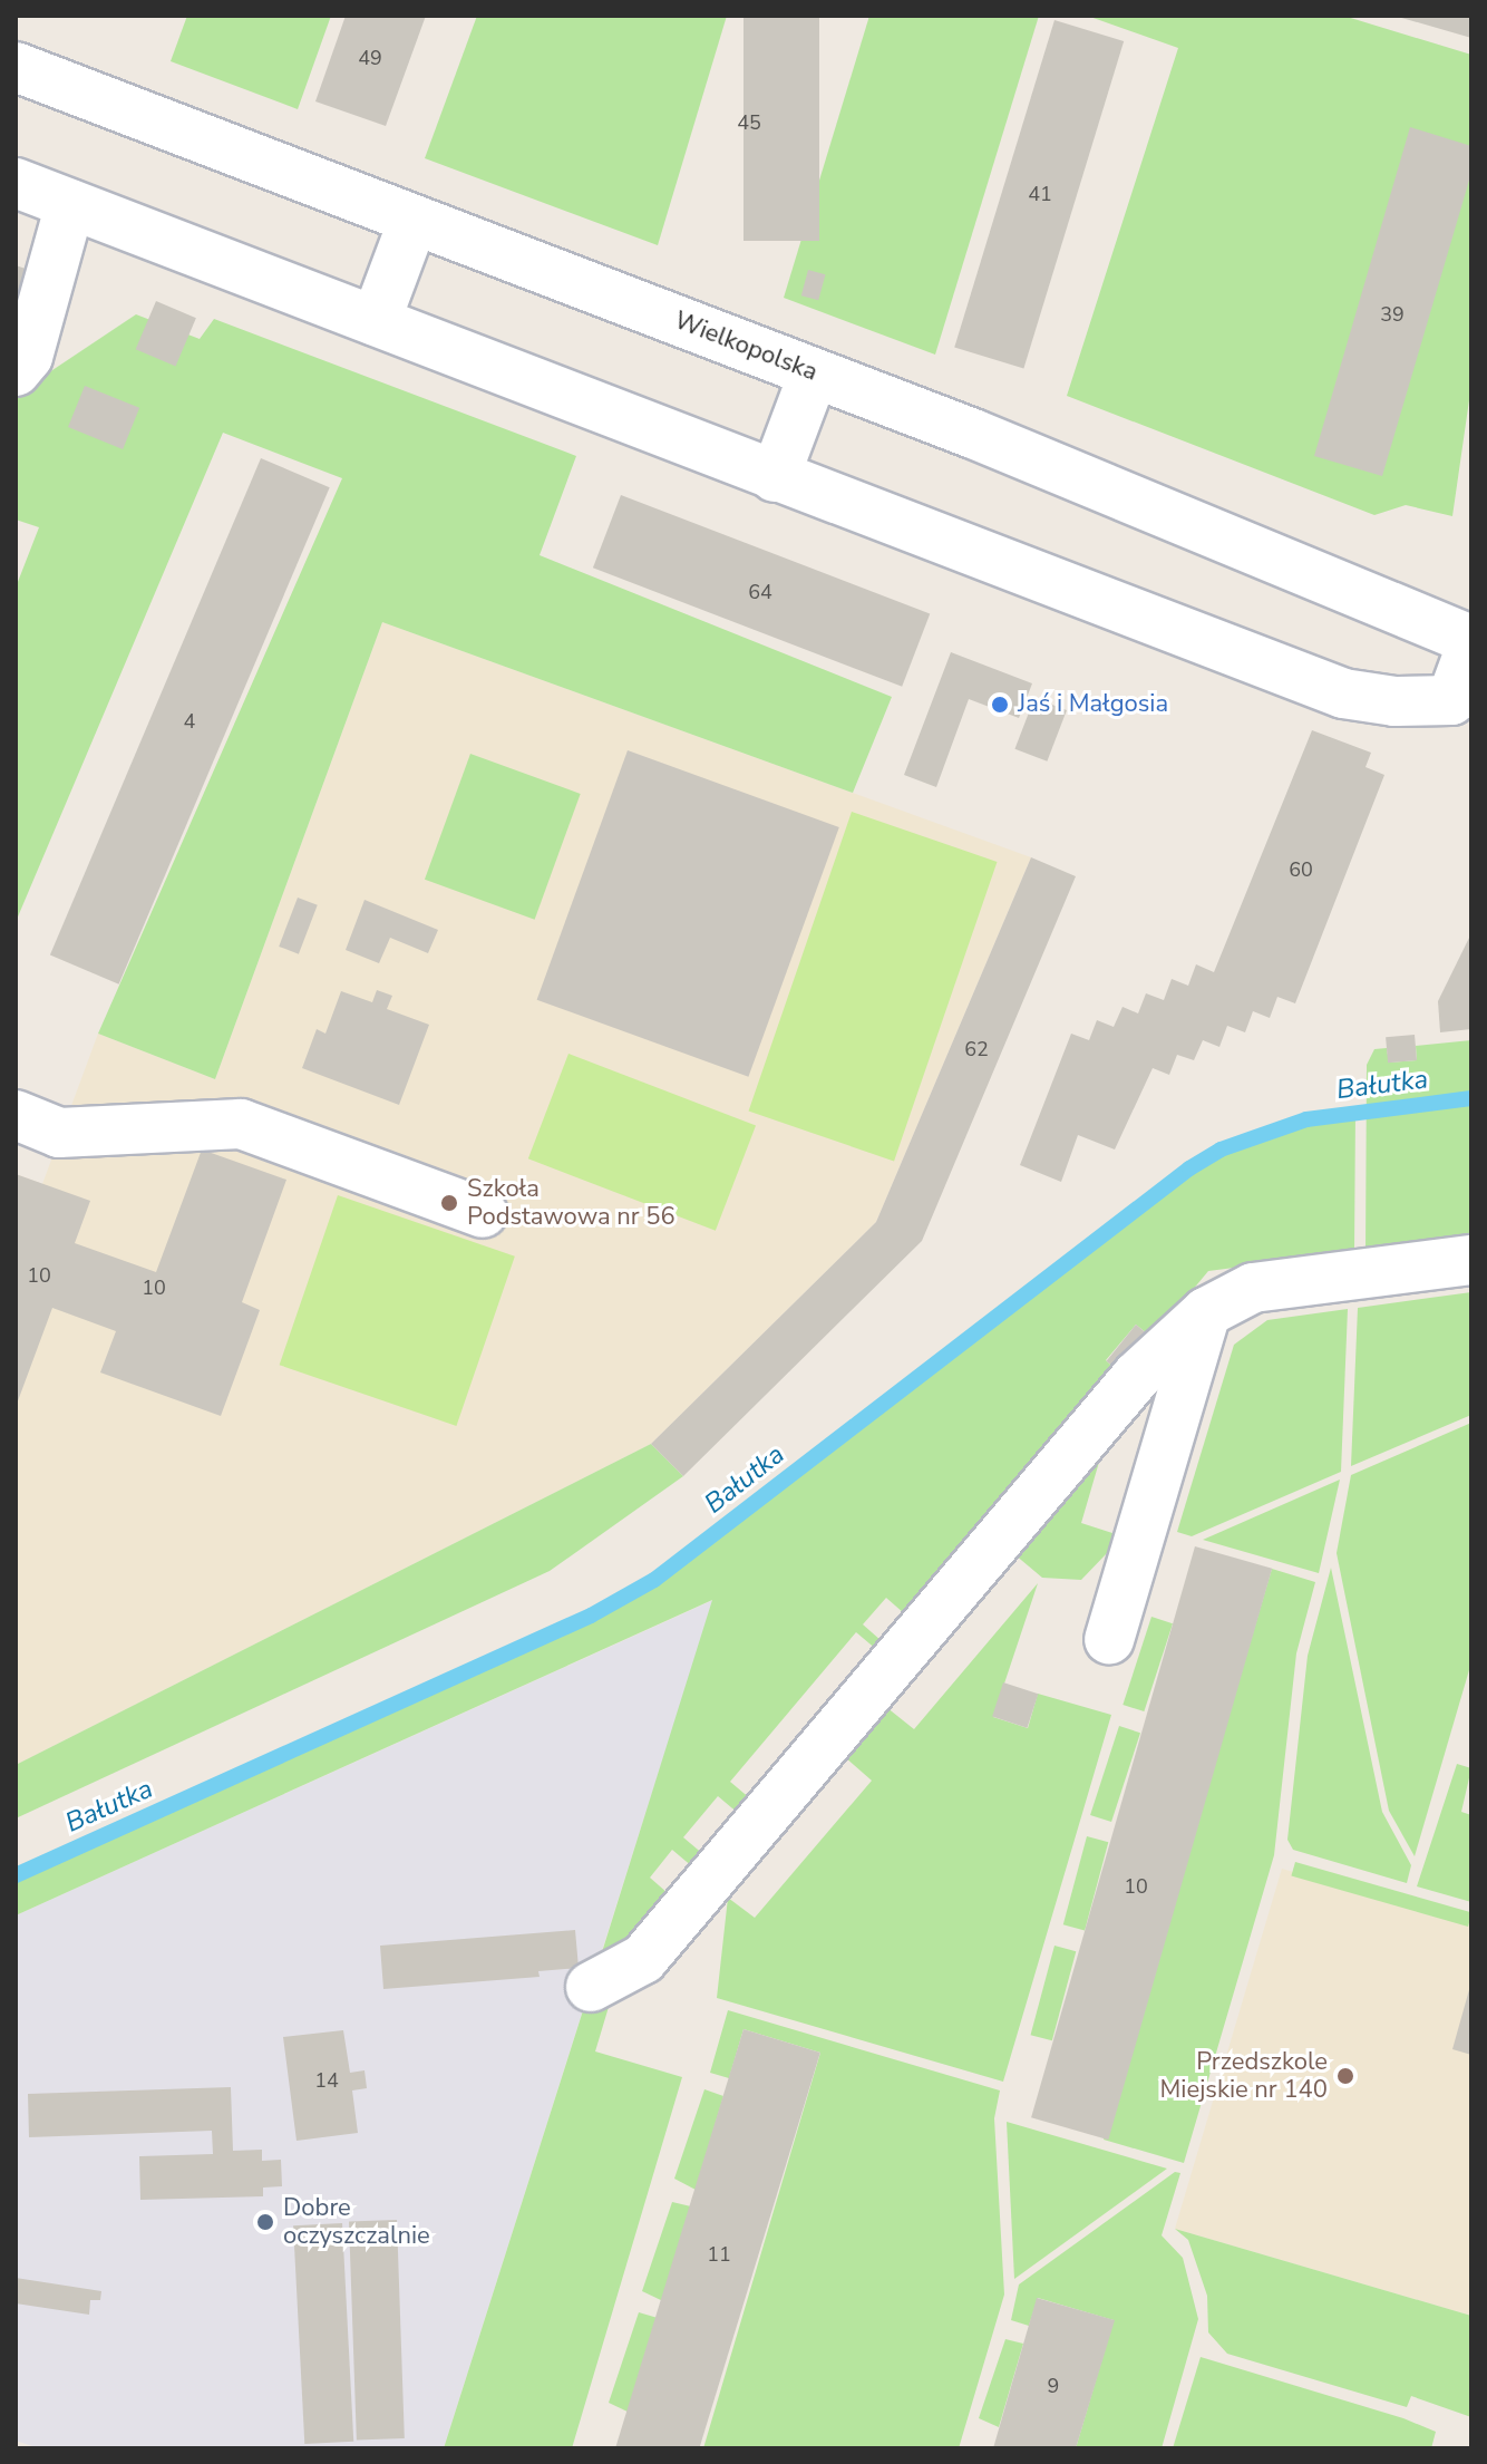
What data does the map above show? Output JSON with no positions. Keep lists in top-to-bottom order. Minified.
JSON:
{"streets":{"street":["Wielkopolska"]},"water":["Bałutka"],"places":["Jaś i Małgosia","Szkoła Podstawowa nr 56","Przedszkole Miejskie nr 140","Dobre oczyszczalnie"],"house_numbers":["49","45","41","39","64","4","60","62","10","10","10","14","11","9"]}
